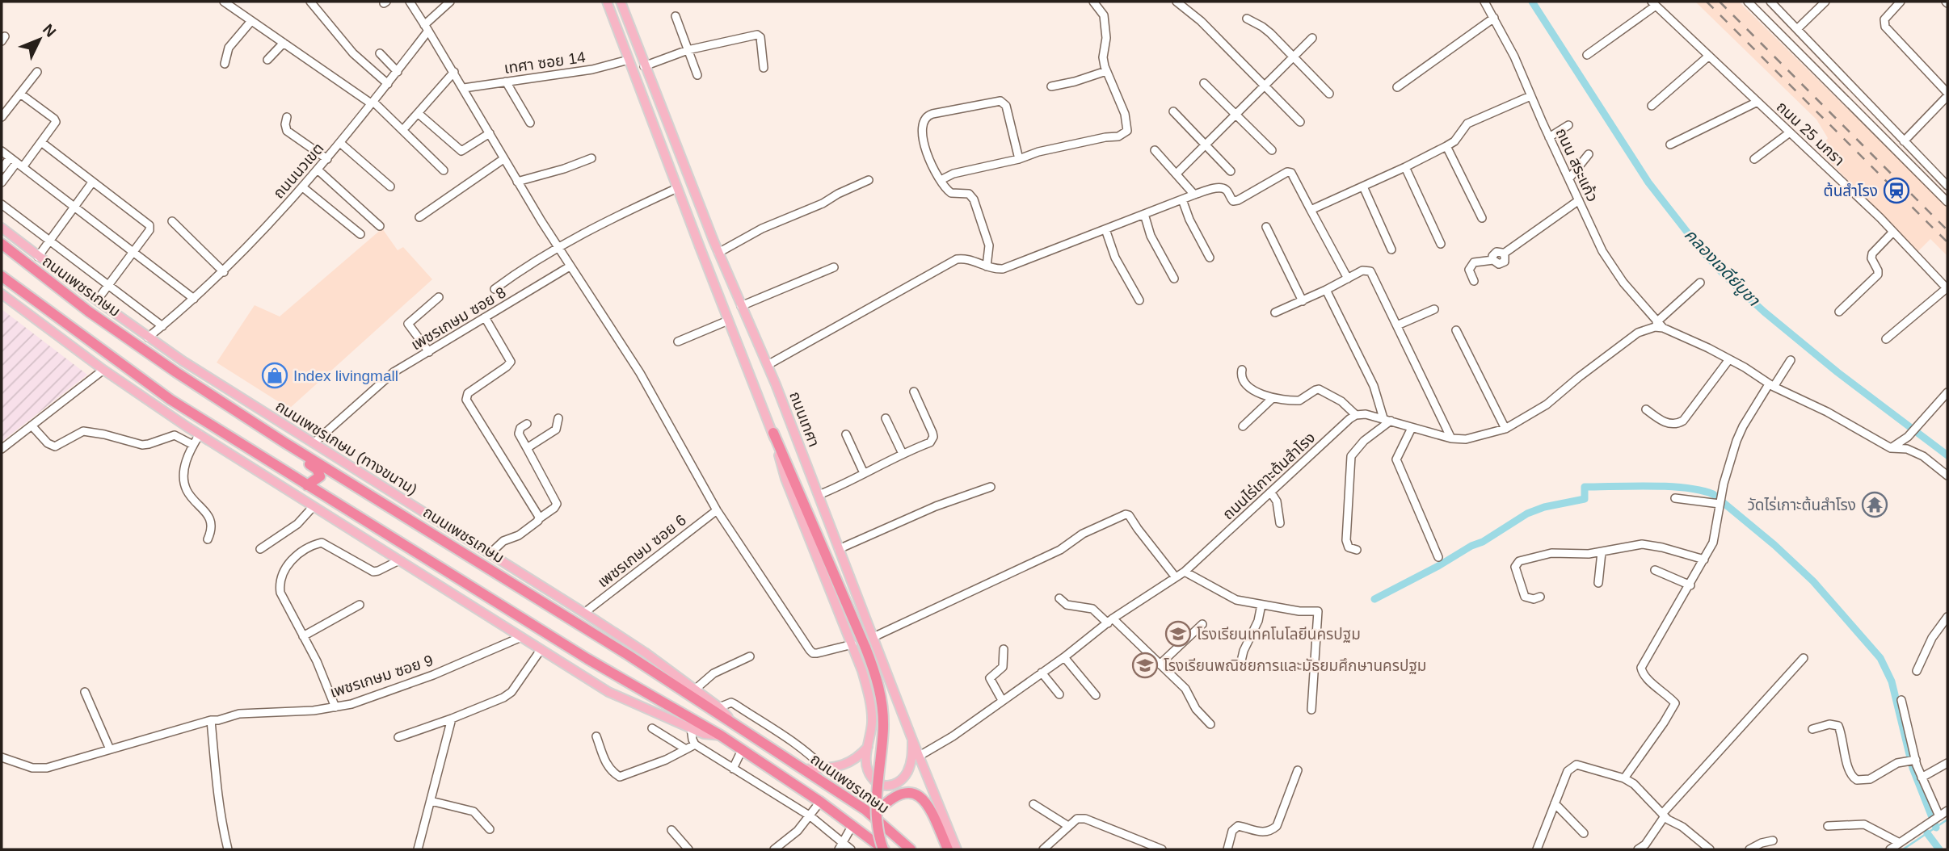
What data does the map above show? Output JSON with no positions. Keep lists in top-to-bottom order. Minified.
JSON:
{"streets":{"highway":["ถนนเพชรเกษม"],"main road":["ถนนเทศา","ถนนเพชรเกษม (ทางขนาน)"],"street":["เทศา ซอย 14","ถนน 25 มกรา","ถนน สระแก้ว","ถนนนวเขต","เพชรเกษม ซอย 8","ถนนไร่เกาะต้นสำโรง","เพชรเกษม ซอย 6","เพชรเกษม ซอย 9"]},"crossings":[["ถนนนวเขต","ถนนเพชรเกษม (ทางขนาน)"],["ถนนเพชรเกษม","ถนนเพชรเกษม (ทางขนาน)"],["เพชรเกษม ซอย 8","ถนนเพชรเกษม (ทางขนาน)"],["ถนนเทศา","ถนนไร่เกาะต้นสำโรง"],["ถนนเพชรเกษม (ทางขนาน)","เพชรเกษม ซอย 6"]],"water":["คลองเจดีย์บูชา"],"places":{"station":["ต้นสำโรง"],"shop":["Index livingmall"],"temple":["วัดไร่เกาะต้นสำโรง"],"school or university":["โรงเรียนเทคโนโลยีนครปฐม","โรงเรียนพณิชยการและมัธยมศึกษานครปฐม"]},"north":"top right"}
